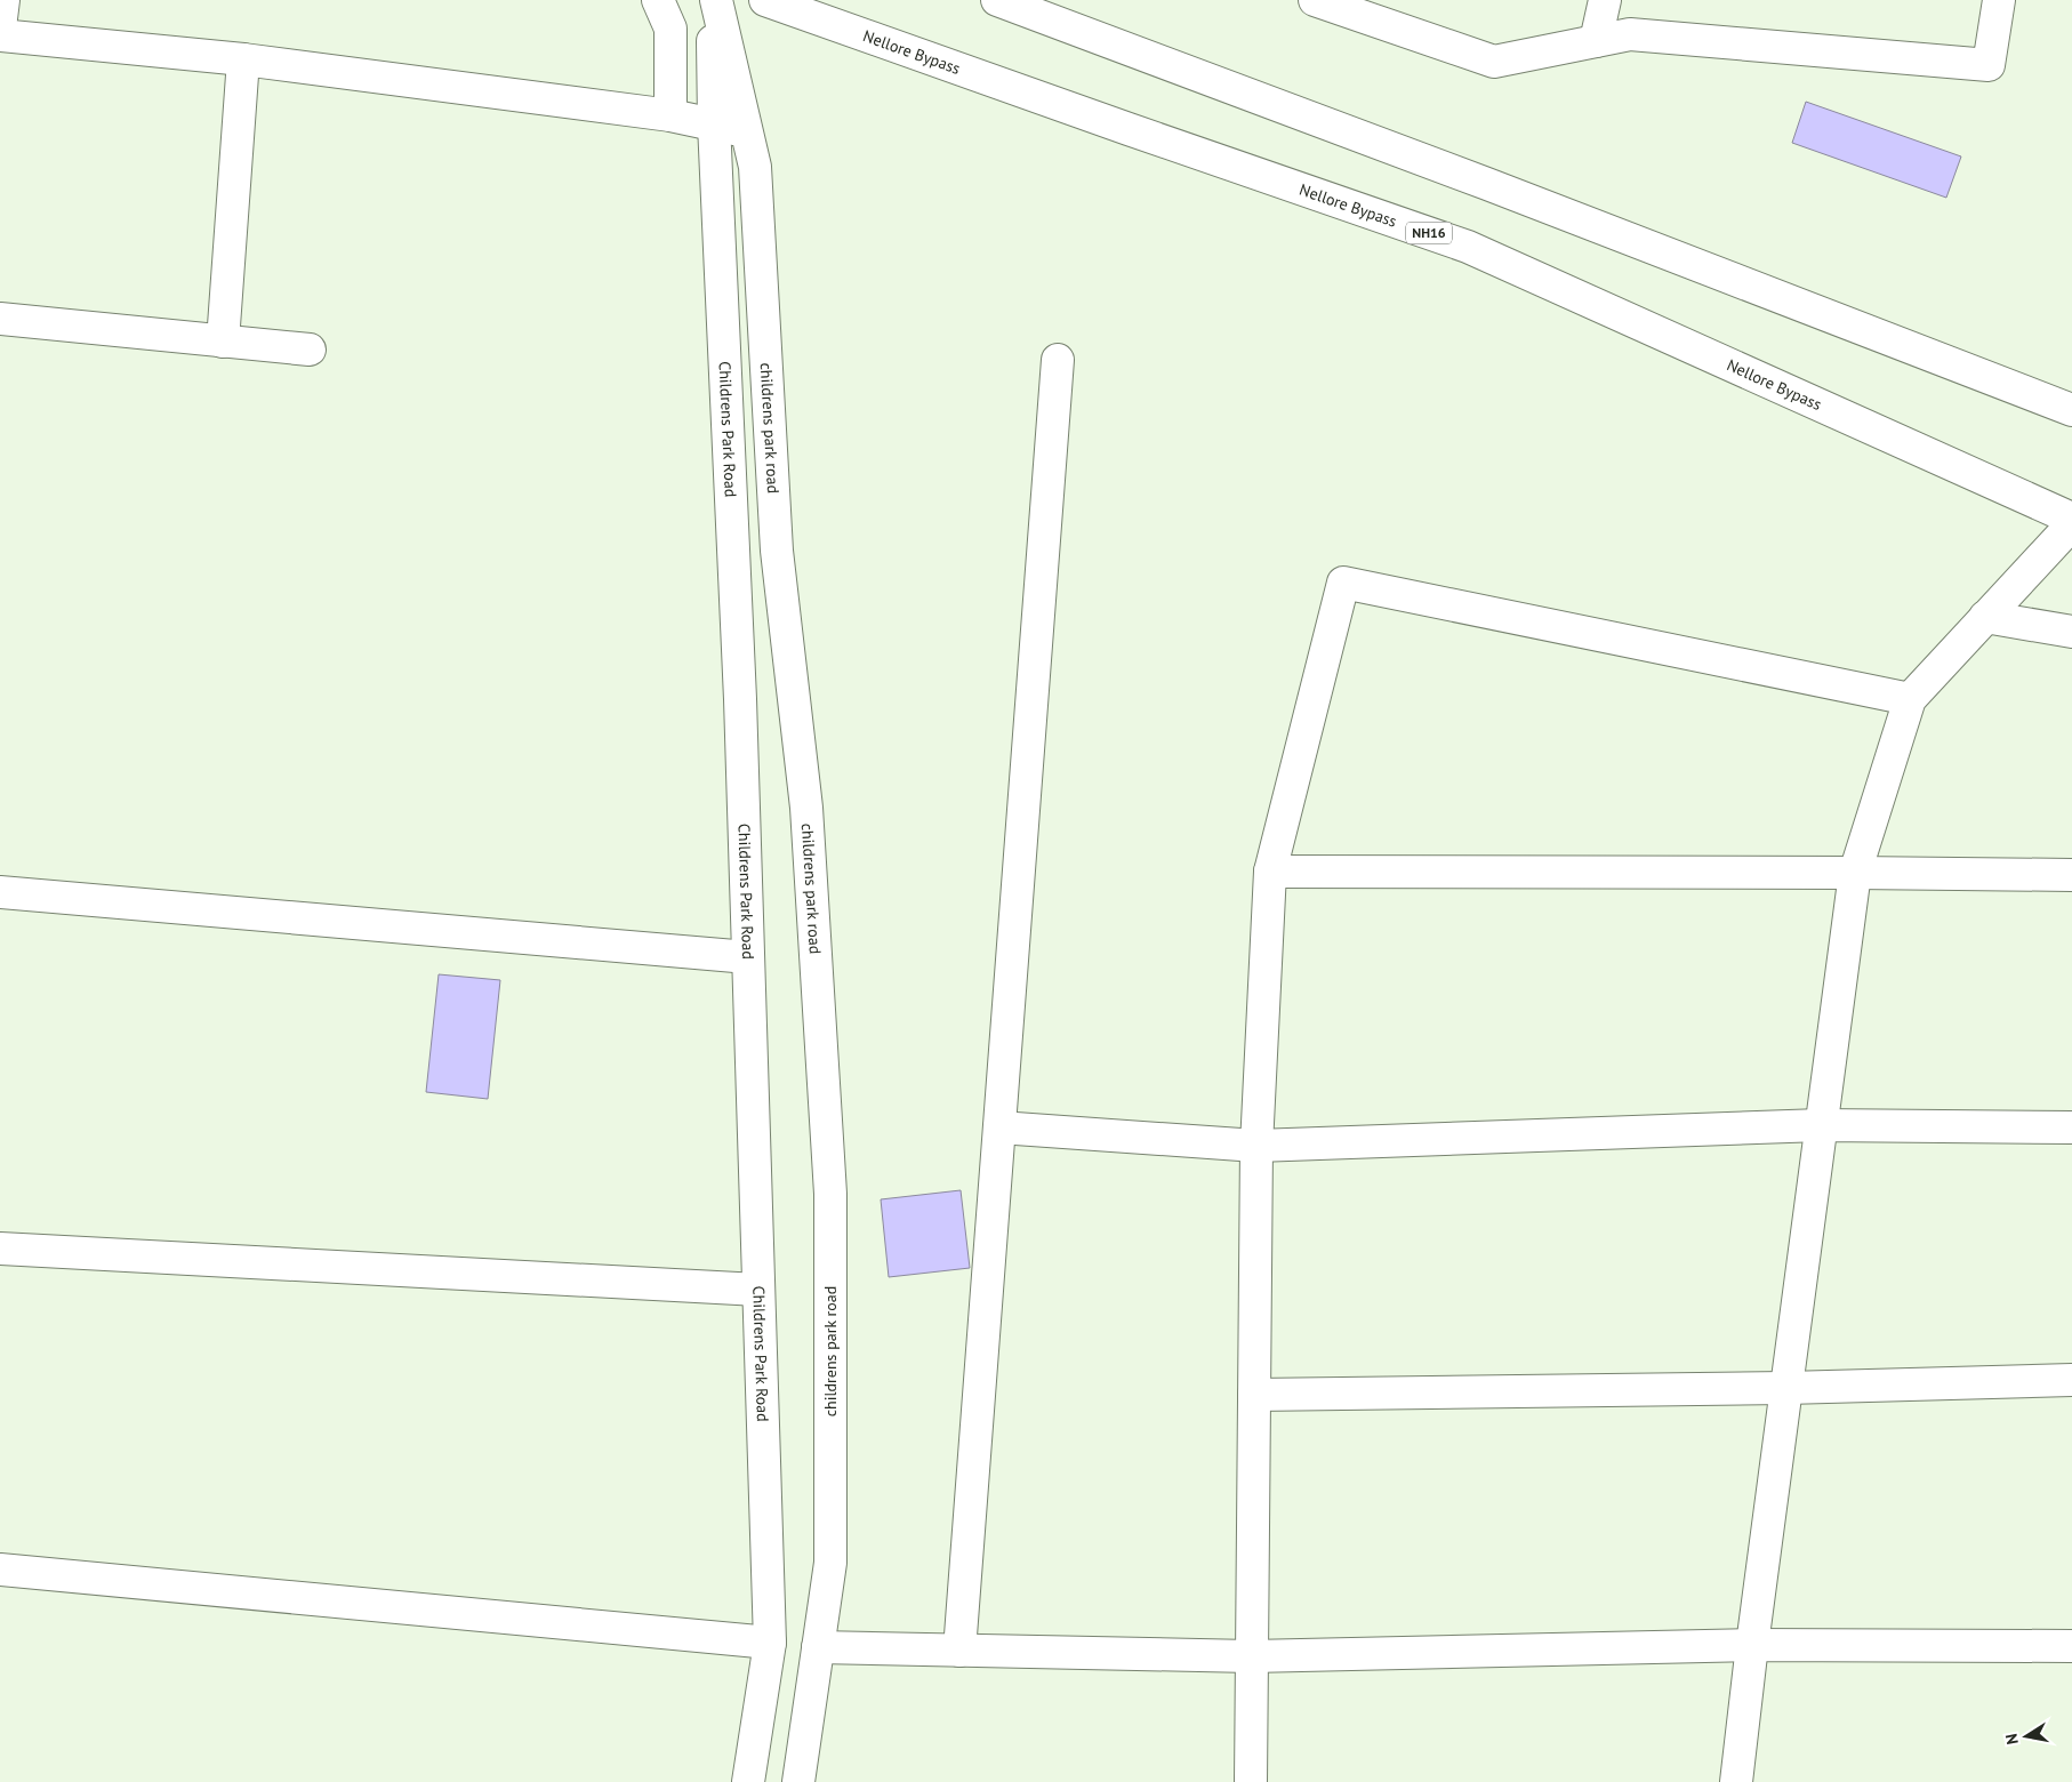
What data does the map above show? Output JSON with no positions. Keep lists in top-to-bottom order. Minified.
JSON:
{"streets":{"main road":["Nellore Bypass","NH16","childrens park road","Childrens Park Road"]},"crossings":[["childrens park road","Childrens Park Road"]],"north":"left"}
